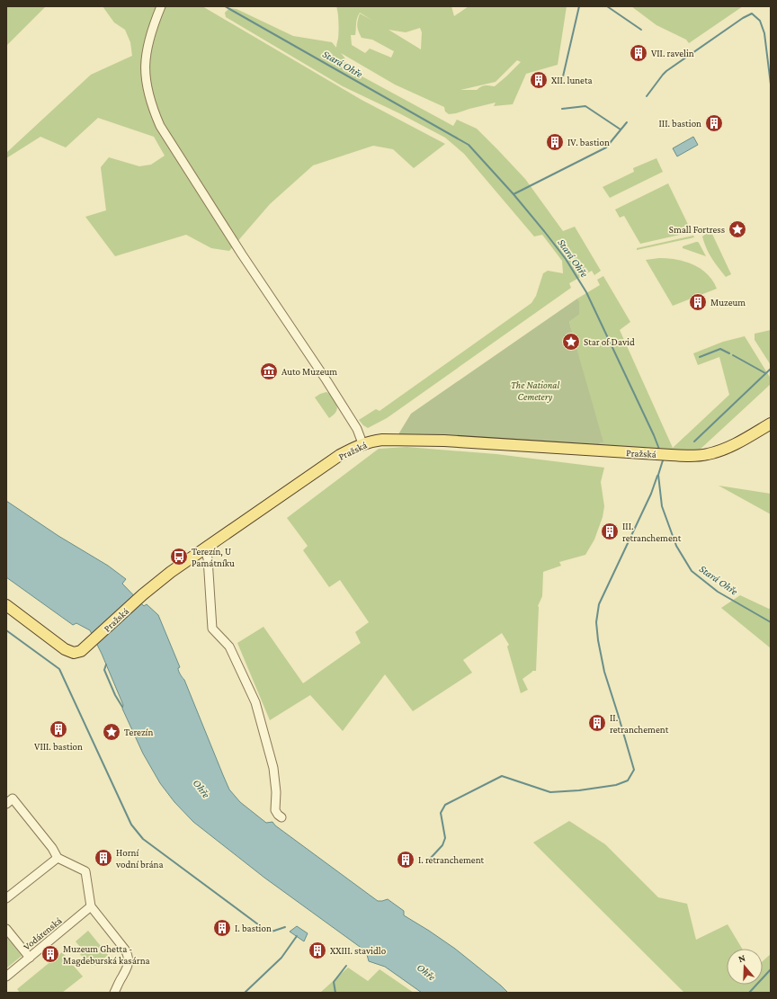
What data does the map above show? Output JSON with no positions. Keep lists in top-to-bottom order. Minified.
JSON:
{"streets":{"main road":["Pražská"],"street":["Vodárenská"]},"water":["Stará Ohře","Ohře"],"parks":["The National Cemetery"],"places":{"building":["VII. ravelin","XII. luneta","III. bastion","IV. bastion","Muzeum","III. retranchement","II. retranchement","VIII. bastion","Horní vodní brána","I. retranchement","I. bastion","XXIII. stavidlo","Muzeum Ghetta - Magdeburská kasárna"],"place":["Small Fortress","Star of David","Terezín"],"museum":["Auto Muzeum"],"bus stop":["Terezín, U Památníku"]},"north":"top"}
